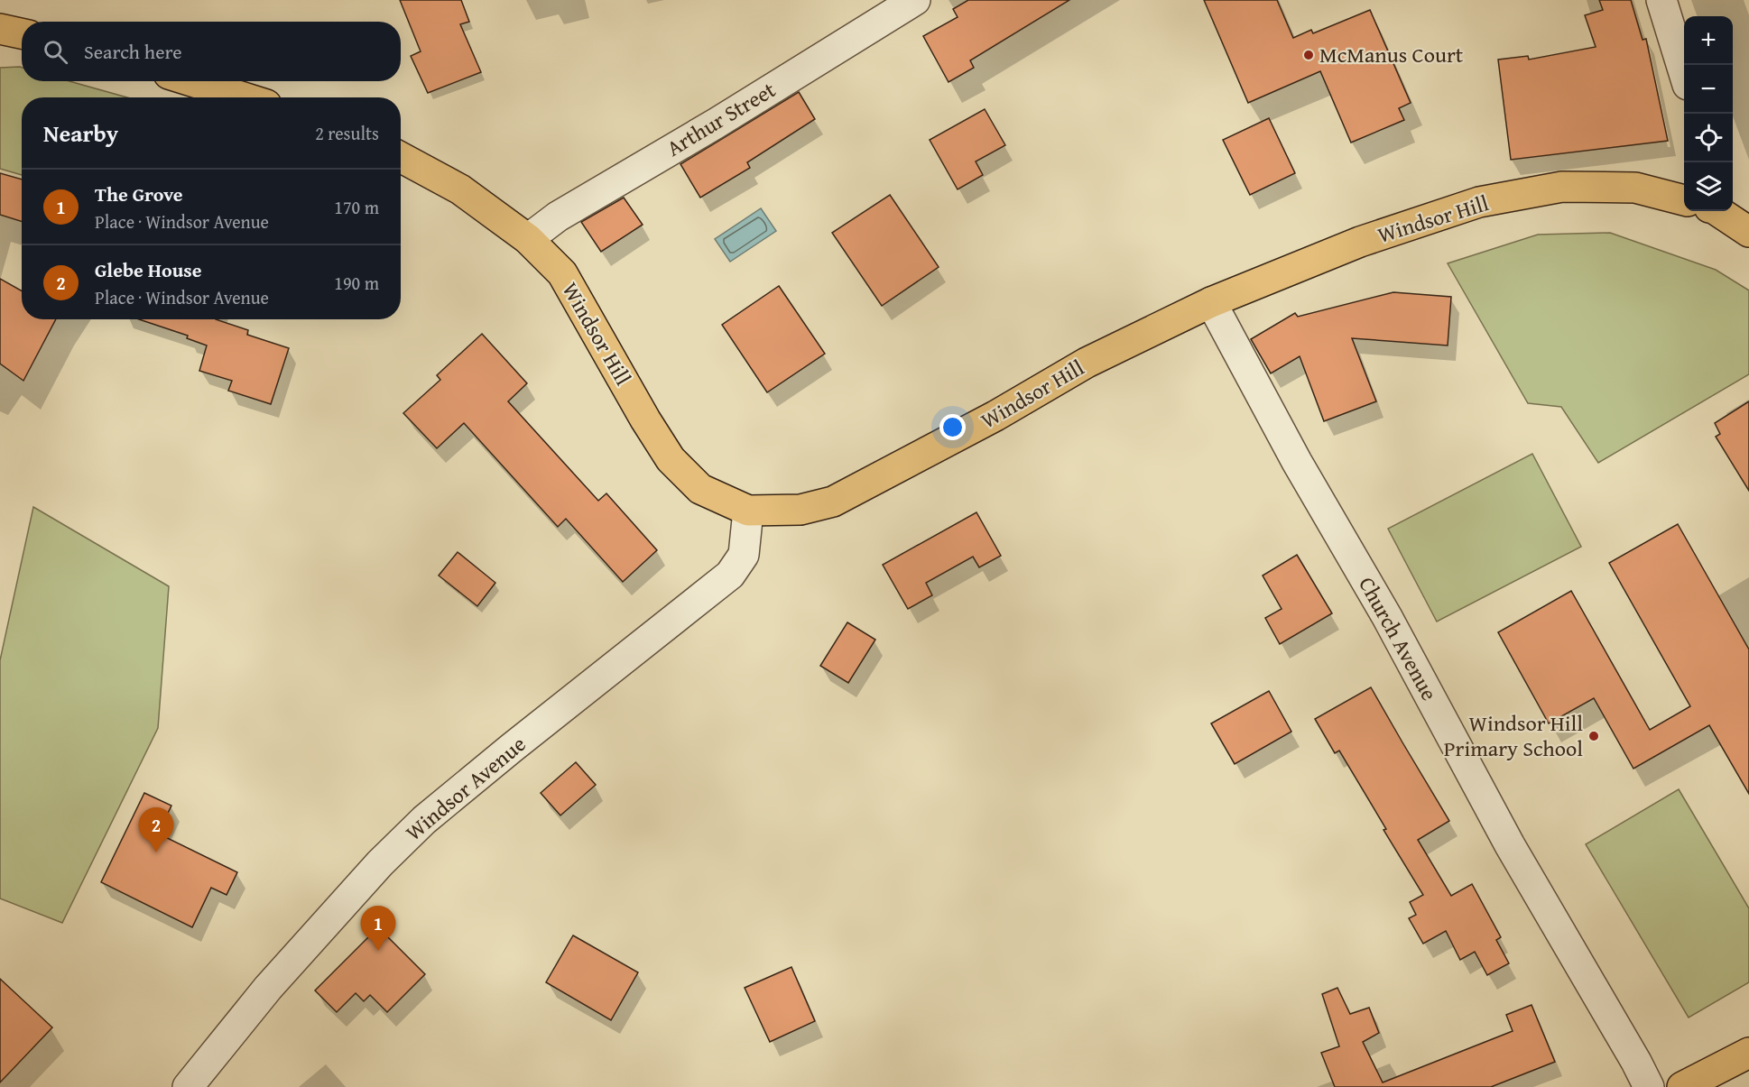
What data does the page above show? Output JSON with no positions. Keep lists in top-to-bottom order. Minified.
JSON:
{"streets":{"main road":["Windsor Hill"],"street":["Arthur Street","Church Avenue","Windsor Avenue"]},"crossings":[["Arthur Street","Windsor Hill"],["Windsor Hill","Church Avenue"],["Windsor Hill","Windsor Avenue"]],"places":["McManus Court","Windsor Hill Primary School"],"page":{"map_buttons":["+","−"],"search":"Search here","heading":["Nearby","2 results"],"list":[{"mark":"1","name":"The Grove","note":"Place · Windsor Avenue","value":"170 m"},{"mark":"2","name":"Glebe House","note":"Place · Windsor Avenue","value":"190 m"}],"pins":["2","1"]}}
